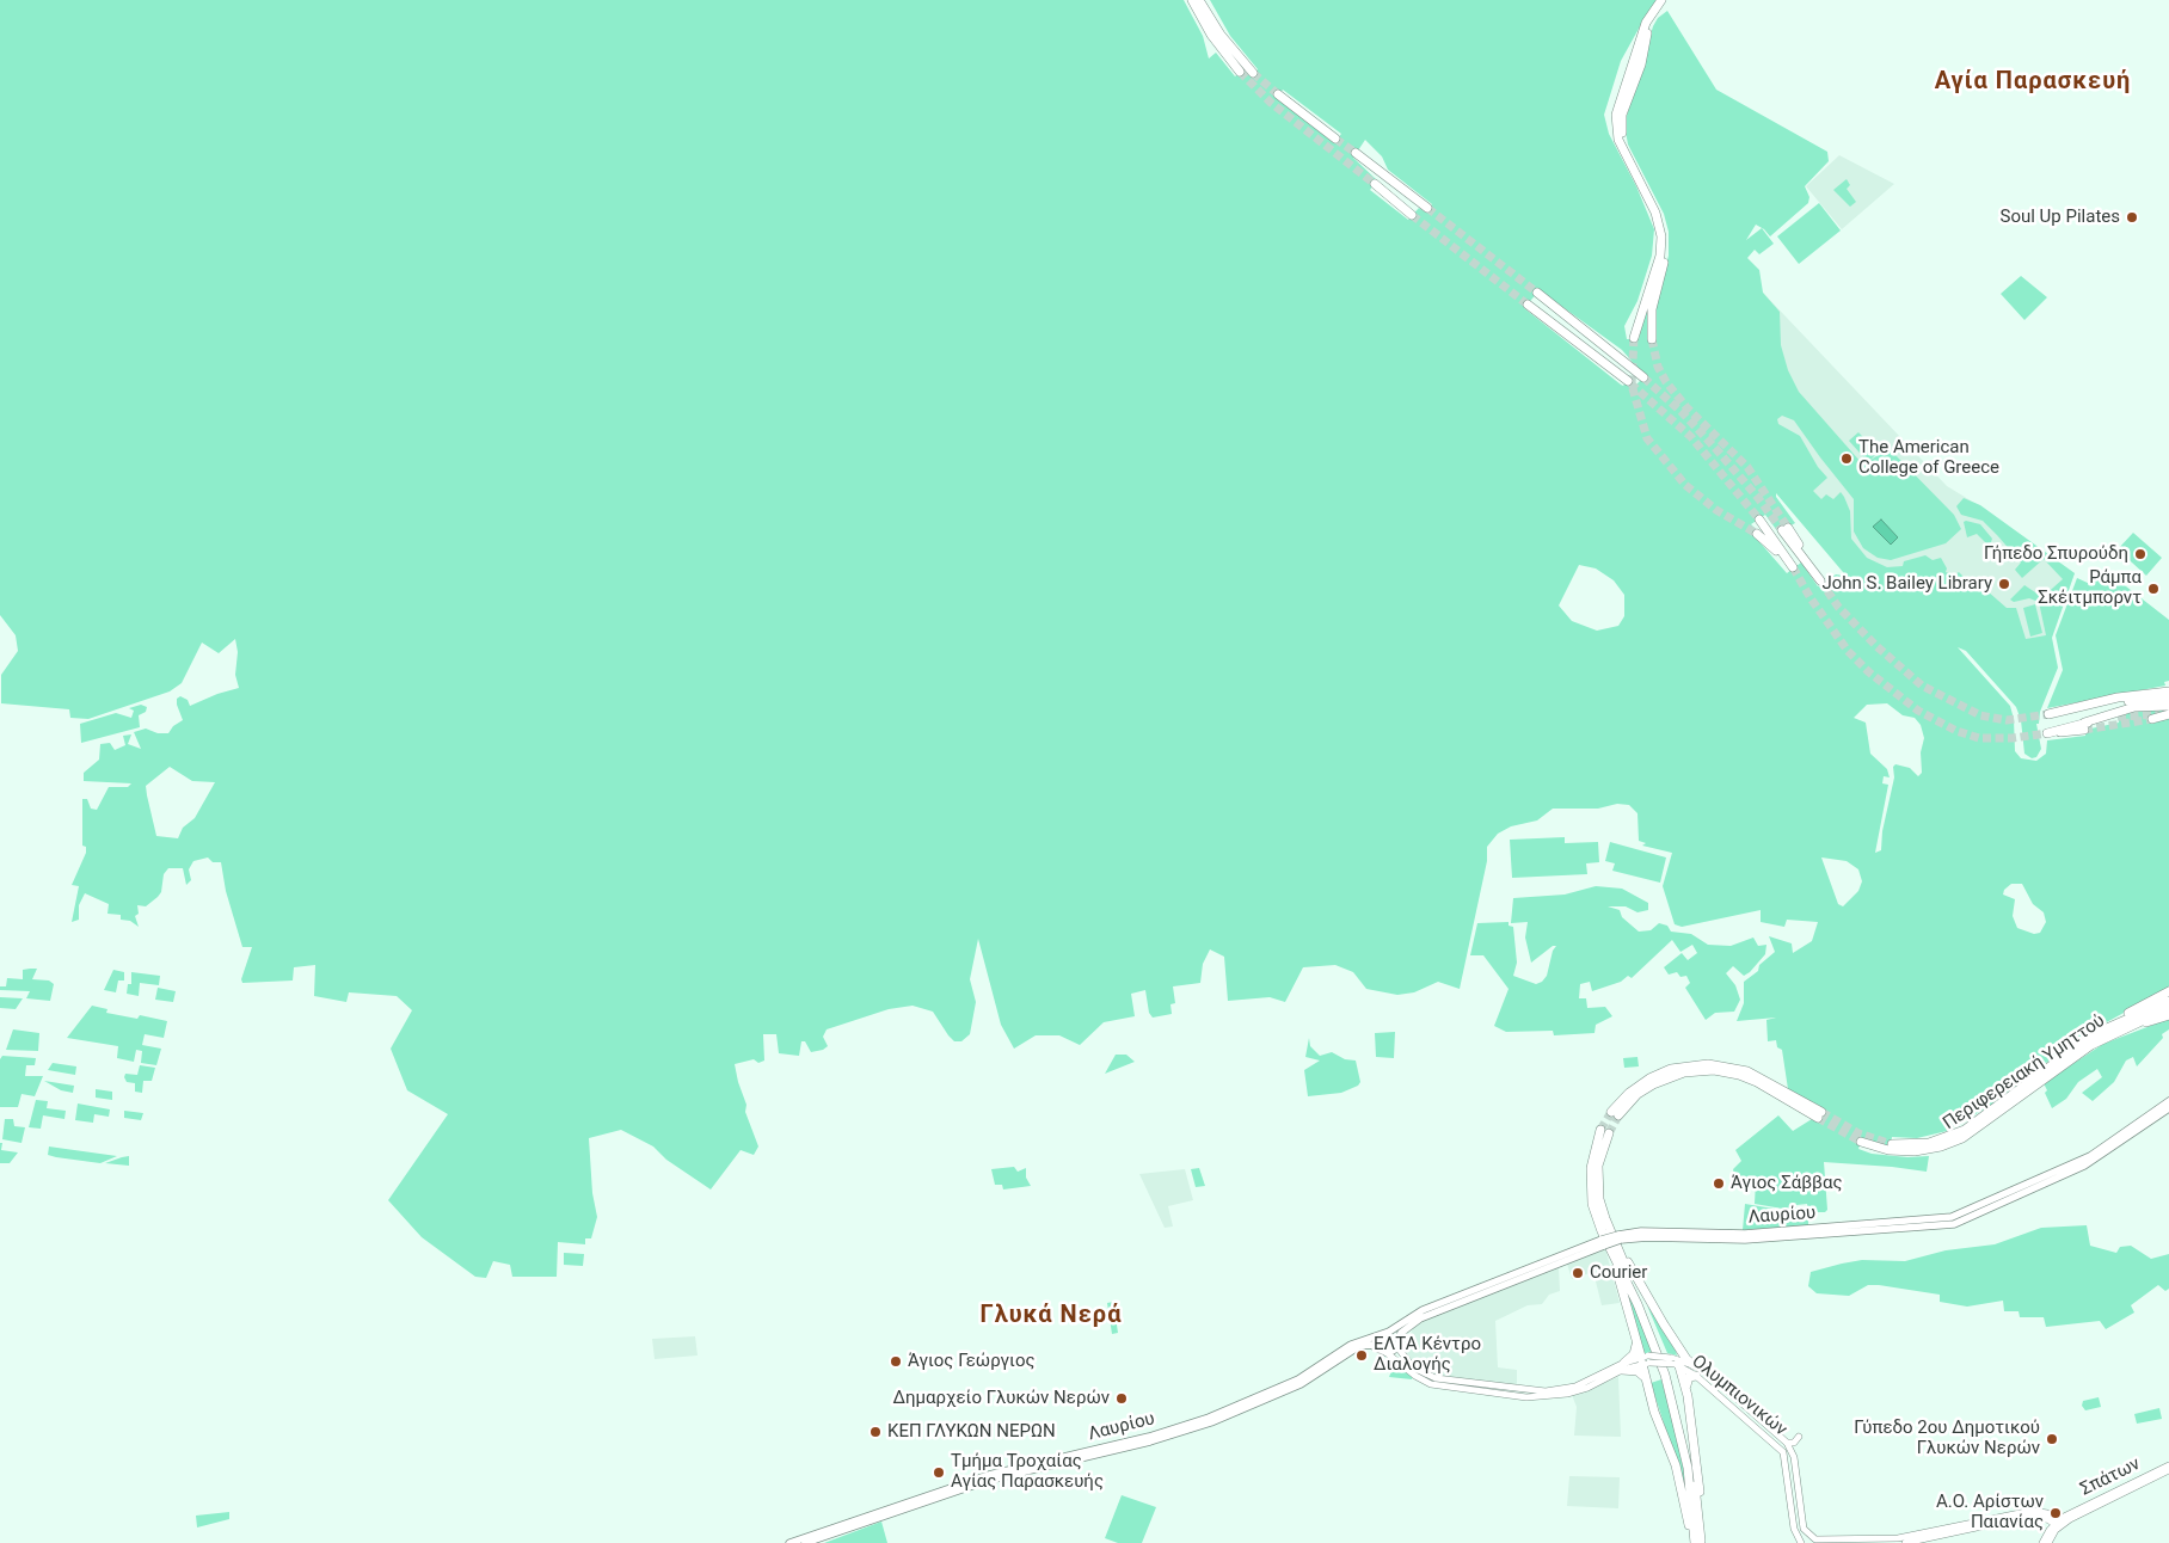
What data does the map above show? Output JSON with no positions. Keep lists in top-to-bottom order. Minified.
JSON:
{"streets":{"highway":["Περιφερειακή Υμηττού"],"main road":["Λαυρίου","Ολυμπιονικών","Σπάτων"]},"crossings":[["Λαυρίου","Ολυμπιονικών"],["Ολυμπιονικών","Σπάτων"]],"districts":["Αγία Παρασκευή","Γλυκά Νερά"],"places":["Soul Up Pilates","The American College of Greece","Γήπεδο Σπυρούδη","John S. Bailey Library","Ράμπα Σκέιτμπορντ","Άγιος Σάββας","Courier","ΕΛΤΑ Κέντρο Διαλογής","Άγιος Γεώργιος","Δημαρχείο Γλυκών Νερών","ΚΕΠ ΓΛΥΚΩΝ ΝΕΡΩΝ","Γύπεδο 2ου Δημοτικού Γλυκών Νερών","Τμήμα Τροχαίας Αγίας Παρασκευής","Α.Ο. Αρίστων Παιανίας"]}
